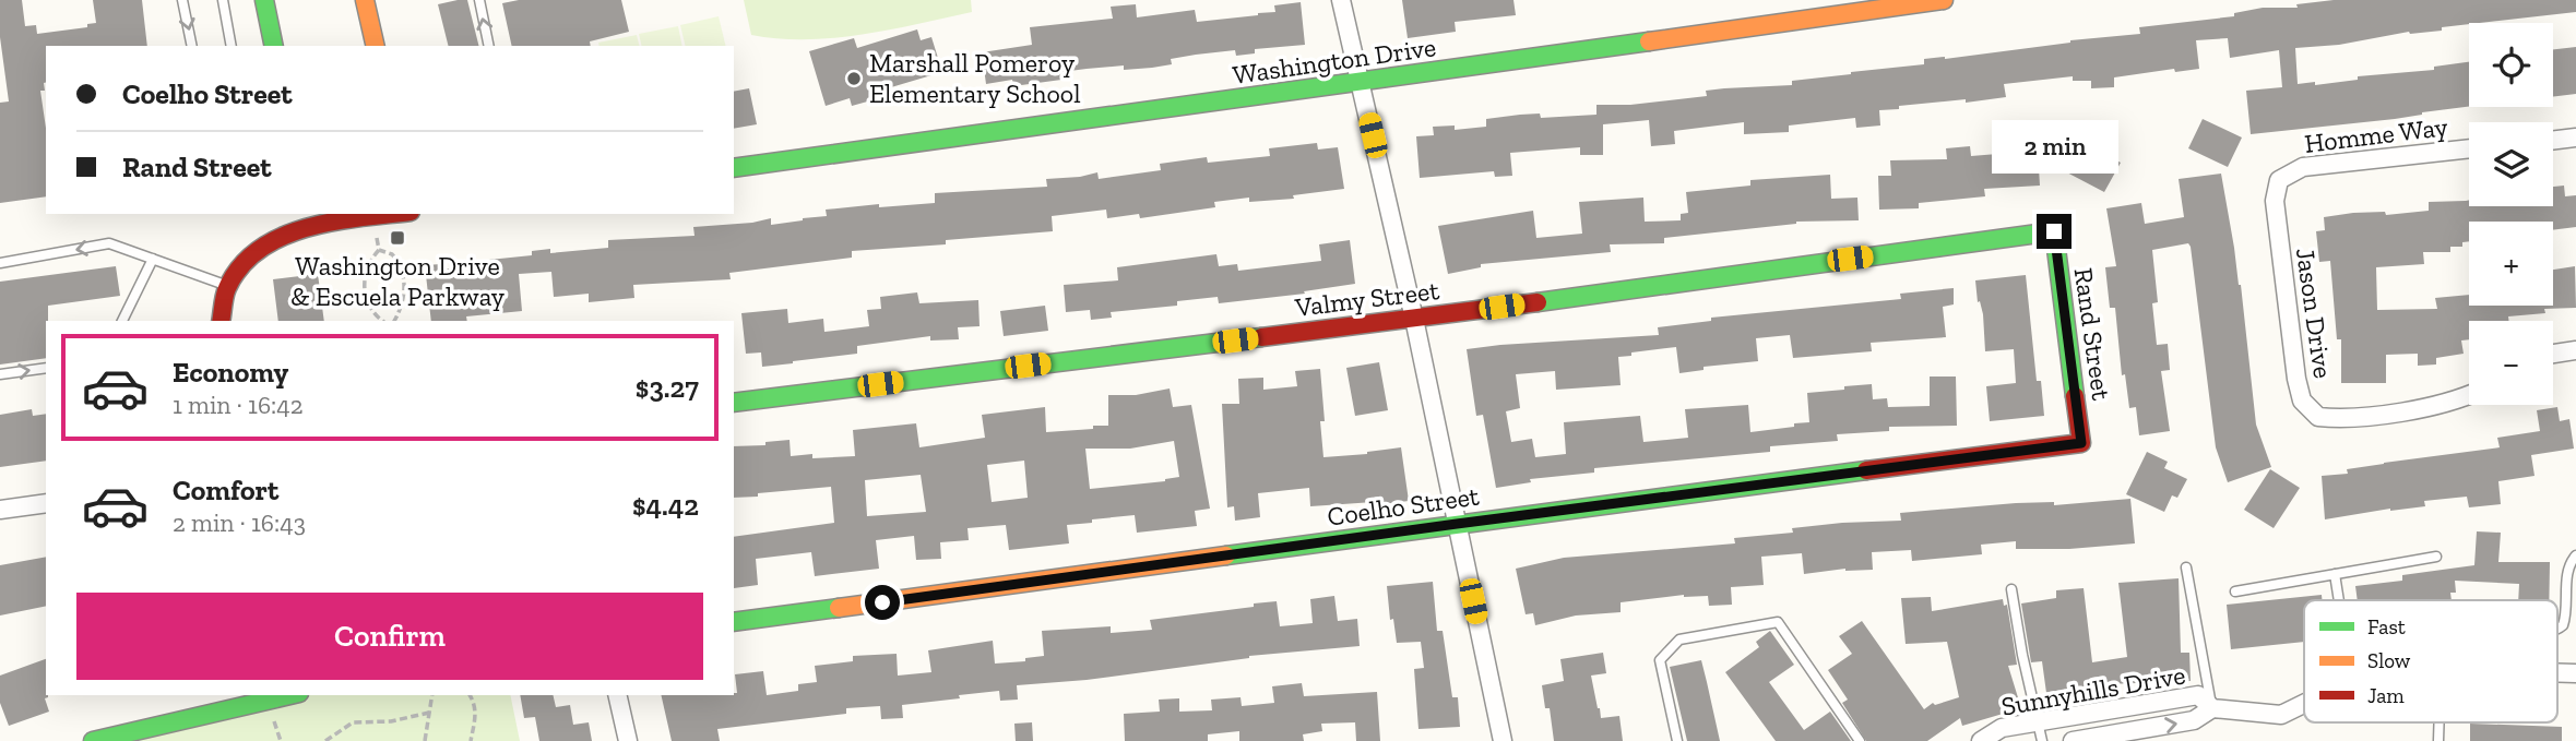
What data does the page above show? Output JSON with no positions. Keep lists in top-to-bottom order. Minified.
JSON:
{"streets":{"street":["Washington Drive","Homme Way","Valmy Street","Jason Drive","Rand Street","Coelho Street","Sunnyhills Drive"]},"crossings":[["Homme Way","Jason Drive"],["Valmy Street","Rand Street"],["Rand Street","Coelho Street"]],"places":{"other":["Marshall Pomeroy Elementary School"],"transit":["Washington Drive & Escuela Parkway"]},"legend":["Fast","Slow","Jam"],"page":{"map_buttons":["+","−"],"banner":["Coelho Street","Rand Street"],"bubble":"2 min","list":[{"name":"Economy","note":"1 min · 16:42","value":"$3.27"},{"name":"Comfort","note":"2 min · 16:43","value":"$4.42"}],"buttons":"Confirm"}}
